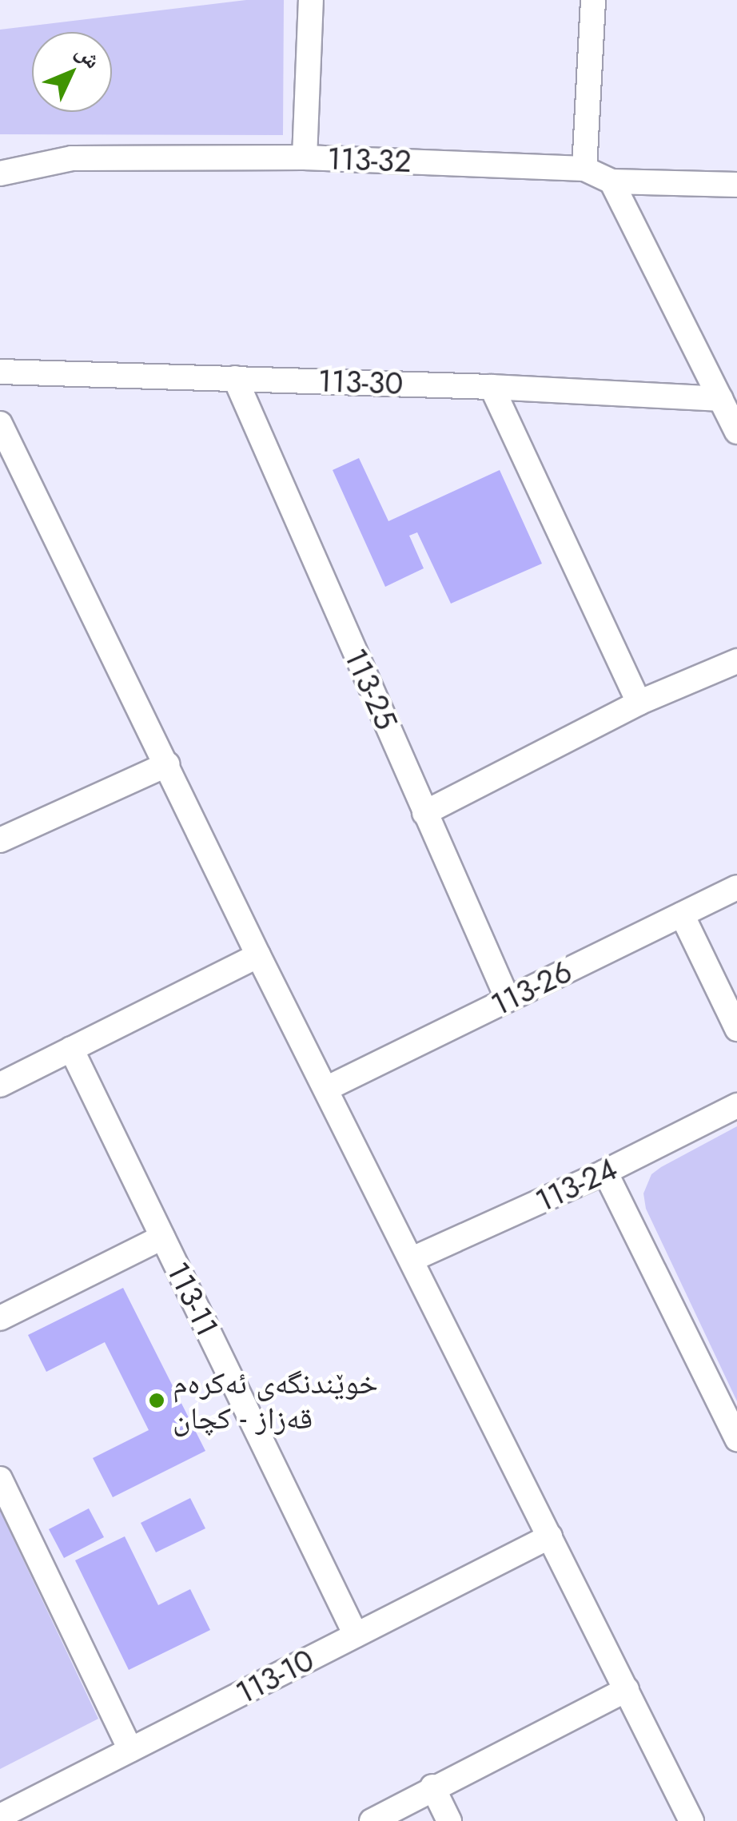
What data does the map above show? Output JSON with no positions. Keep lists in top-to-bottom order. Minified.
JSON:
{"streets":{"street":["113-32","113-30","113-25","113-26","113-24","113-11","113-10"]},"crossings":[["113-30","113-25"],["113-25","113-26"],["113-11","113-10"]],"places":["خوێندنگەی ئەکرەم قەزاز - کچان"],"north":"top right"}
